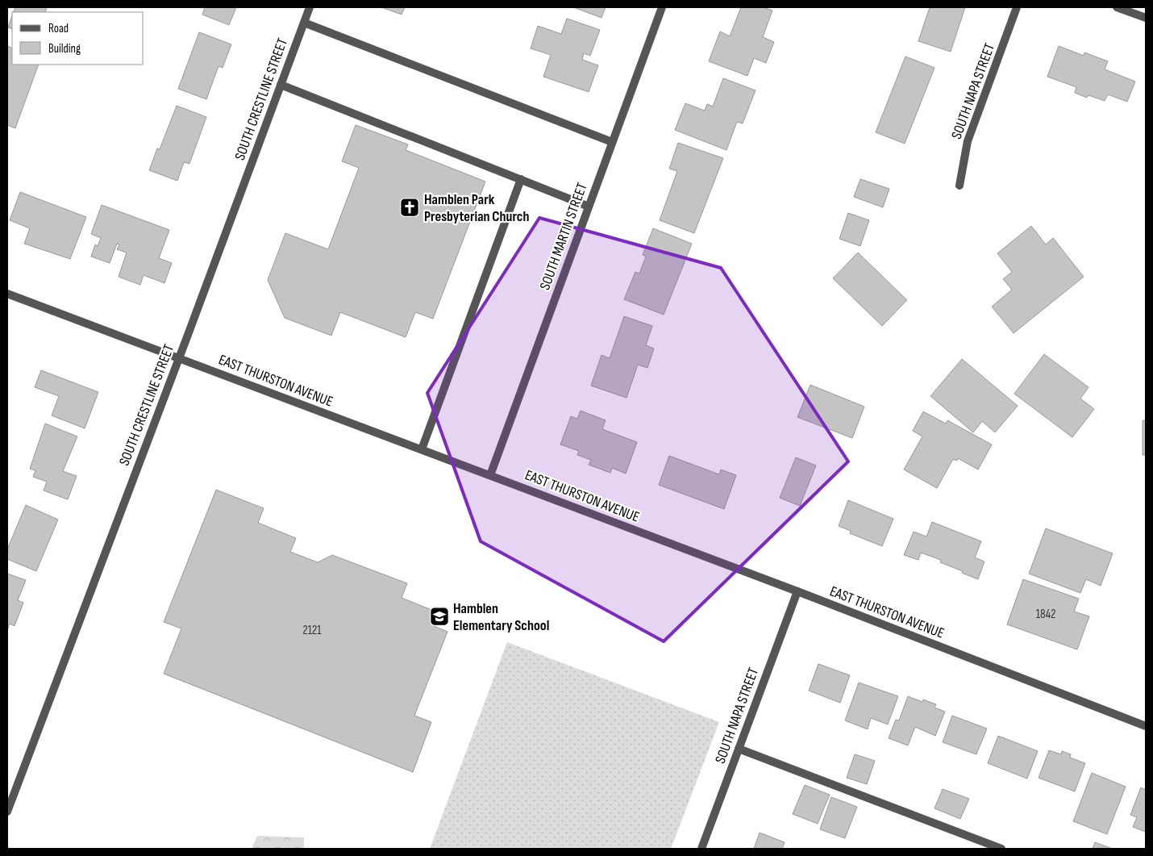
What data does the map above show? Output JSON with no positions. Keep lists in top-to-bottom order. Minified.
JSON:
{"streets":{"street":["SOUTH NAPA STREET","SOUTH CRESTLINE STREET","SOUTH MARTIN STREET","EAST THURSTON AVENUE"]},"crossings":[["SOUTH NAPA STREET","EAST THURSTON AVENUE"],["SOUTH CRESTLINE STREET","EAST THURSTON AVENUE"],["SOUTH MARTIN STREET","EAST THURSTON AVENUE"]],"places":{"church":["Hamblen Park Presbyterian Church"],"school or university":["Hamblen Elementary School"]},"house_numbers":["1842","2121"],"legend":["Road","Building"]}
